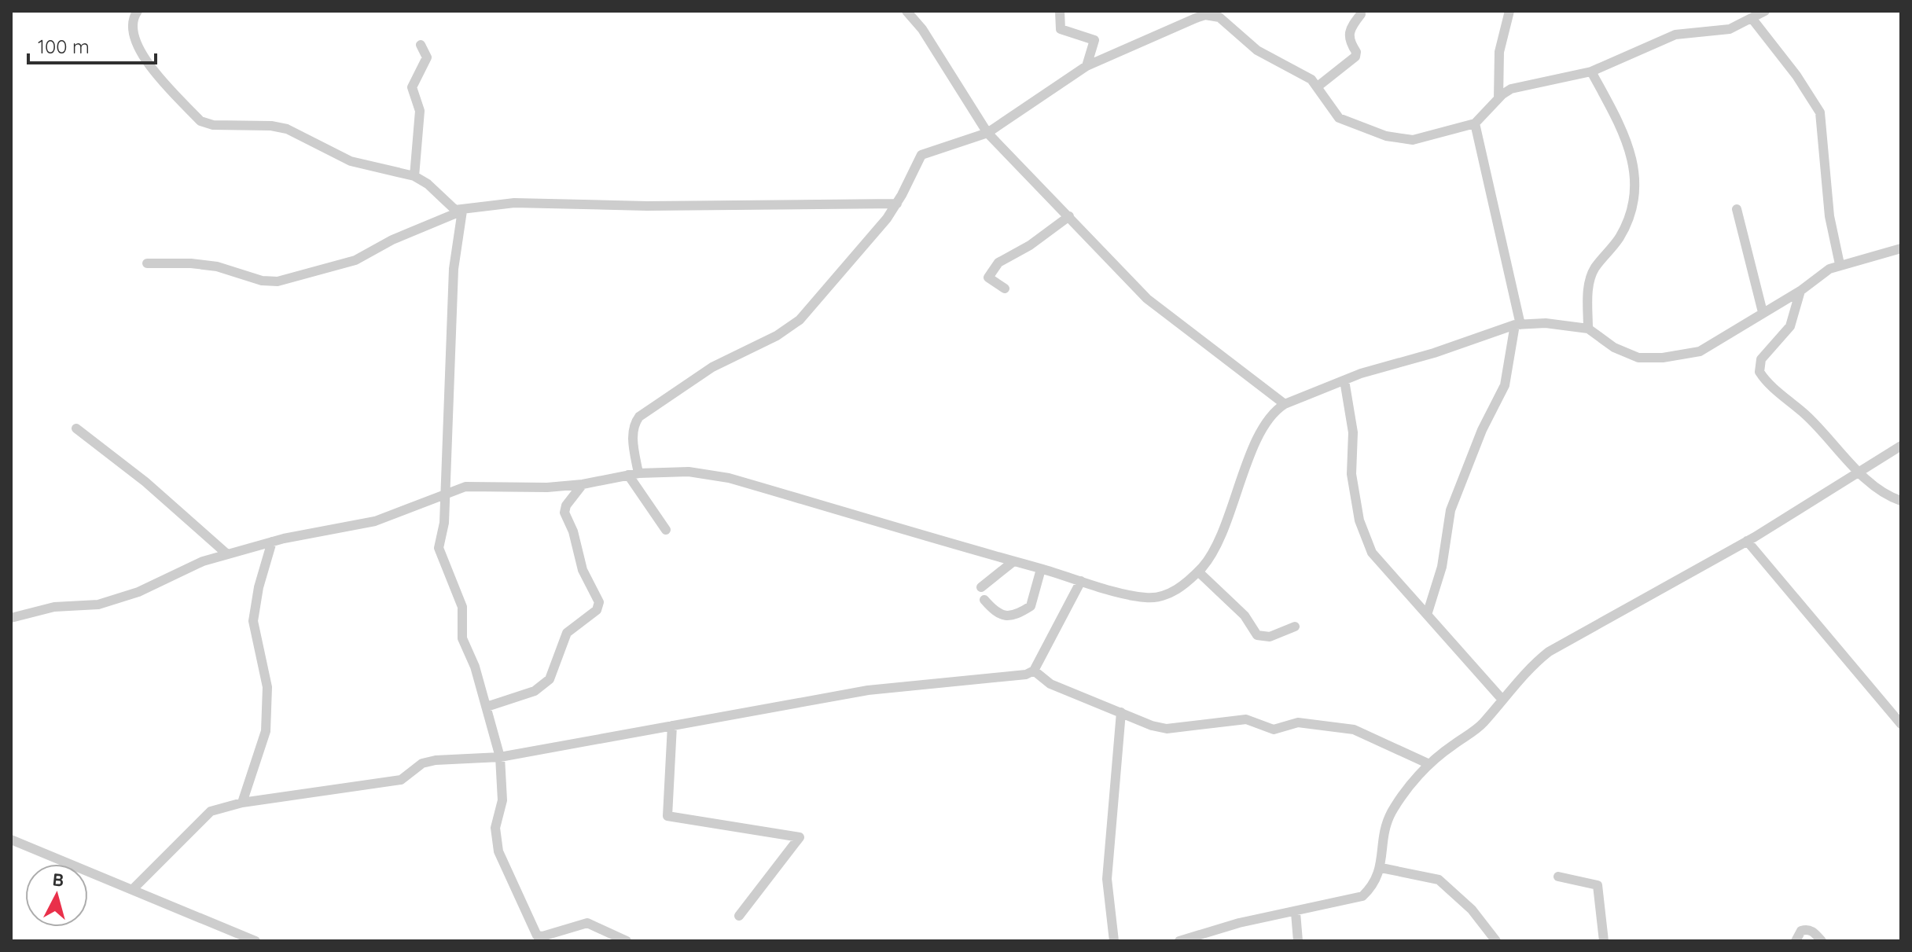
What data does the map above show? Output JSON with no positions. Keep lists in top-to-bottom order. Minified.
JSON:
{"scale_bar":"100 m","north":"top"}
